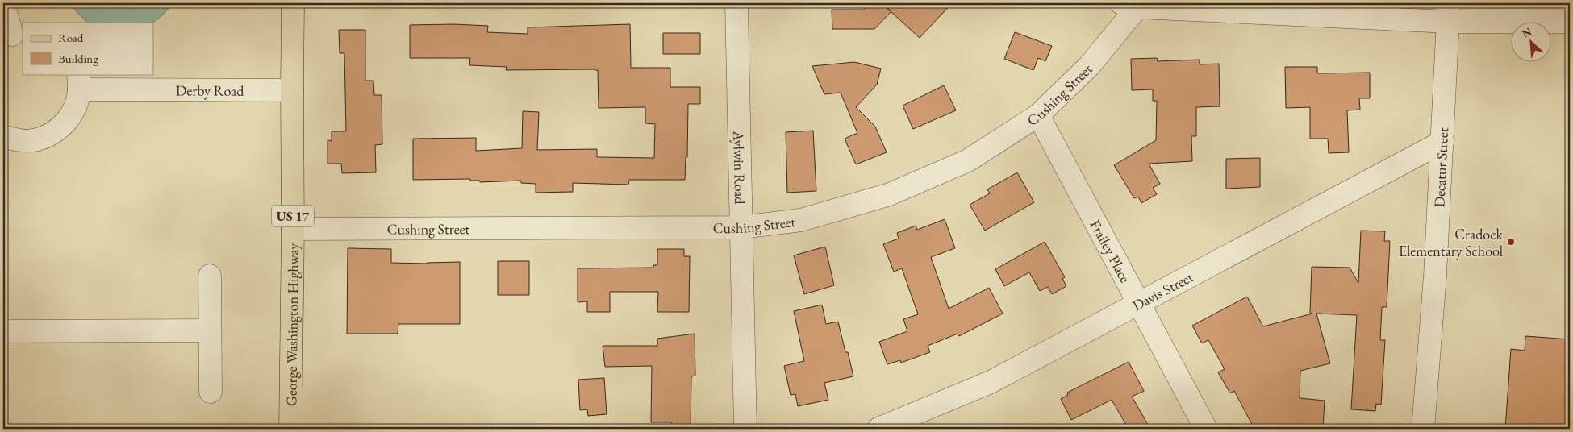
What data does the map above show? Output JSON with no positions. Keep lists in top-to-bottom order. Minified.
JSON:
{"streets":{"main road":["US 17","George Washington Highway"],"street":["Derby Road","Cushing Street","Aylwin Road","Decatur Street","Frailey Place","Davis Street"]},"crossings":[["Derby Road","George Washington Highway"],["Cushing Street","Aylwin Road"],["Cushing Street","Frailey Place"],["Cushing Street","George Washington Highway"],["Decatur Street","Davis Street"],["Frailey Place","Davis Street"]],"places":["Cradock Elementary School"],"legend":["Road","Building"],"north":"top left"}
